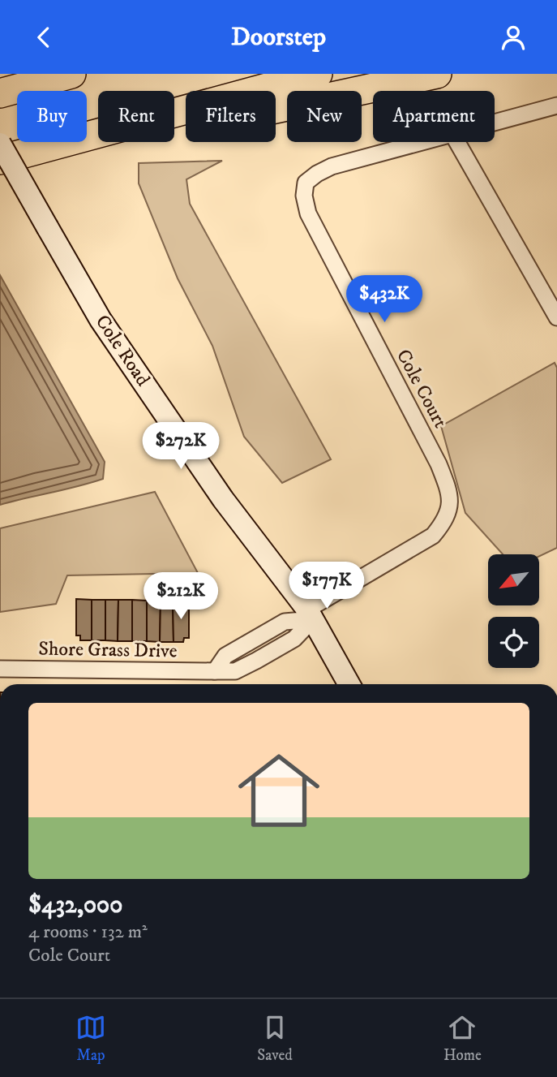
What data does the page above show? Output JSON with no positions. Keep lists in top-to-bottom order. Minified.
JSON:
{"streets":{"street":["Cole Road","Cole Court","Shore Grass Drive"]},"crossings":[["Cole Road","Cole Court"],["Cole Road","Shore Grass Drive"],["Cole Court","Shore Grass Drive"]],"north":"bottom left","page":{"header":"Doorstep","chip":["Buy","Rent","Filters","New","Apartment"],"price":["$432K","$272K","$177K","$212K"],"list":[{"name":"$432,000","note":"4 rooms · 132 m² · Cole Court"}],"tabs":["Map","Saved","Home"]}}
